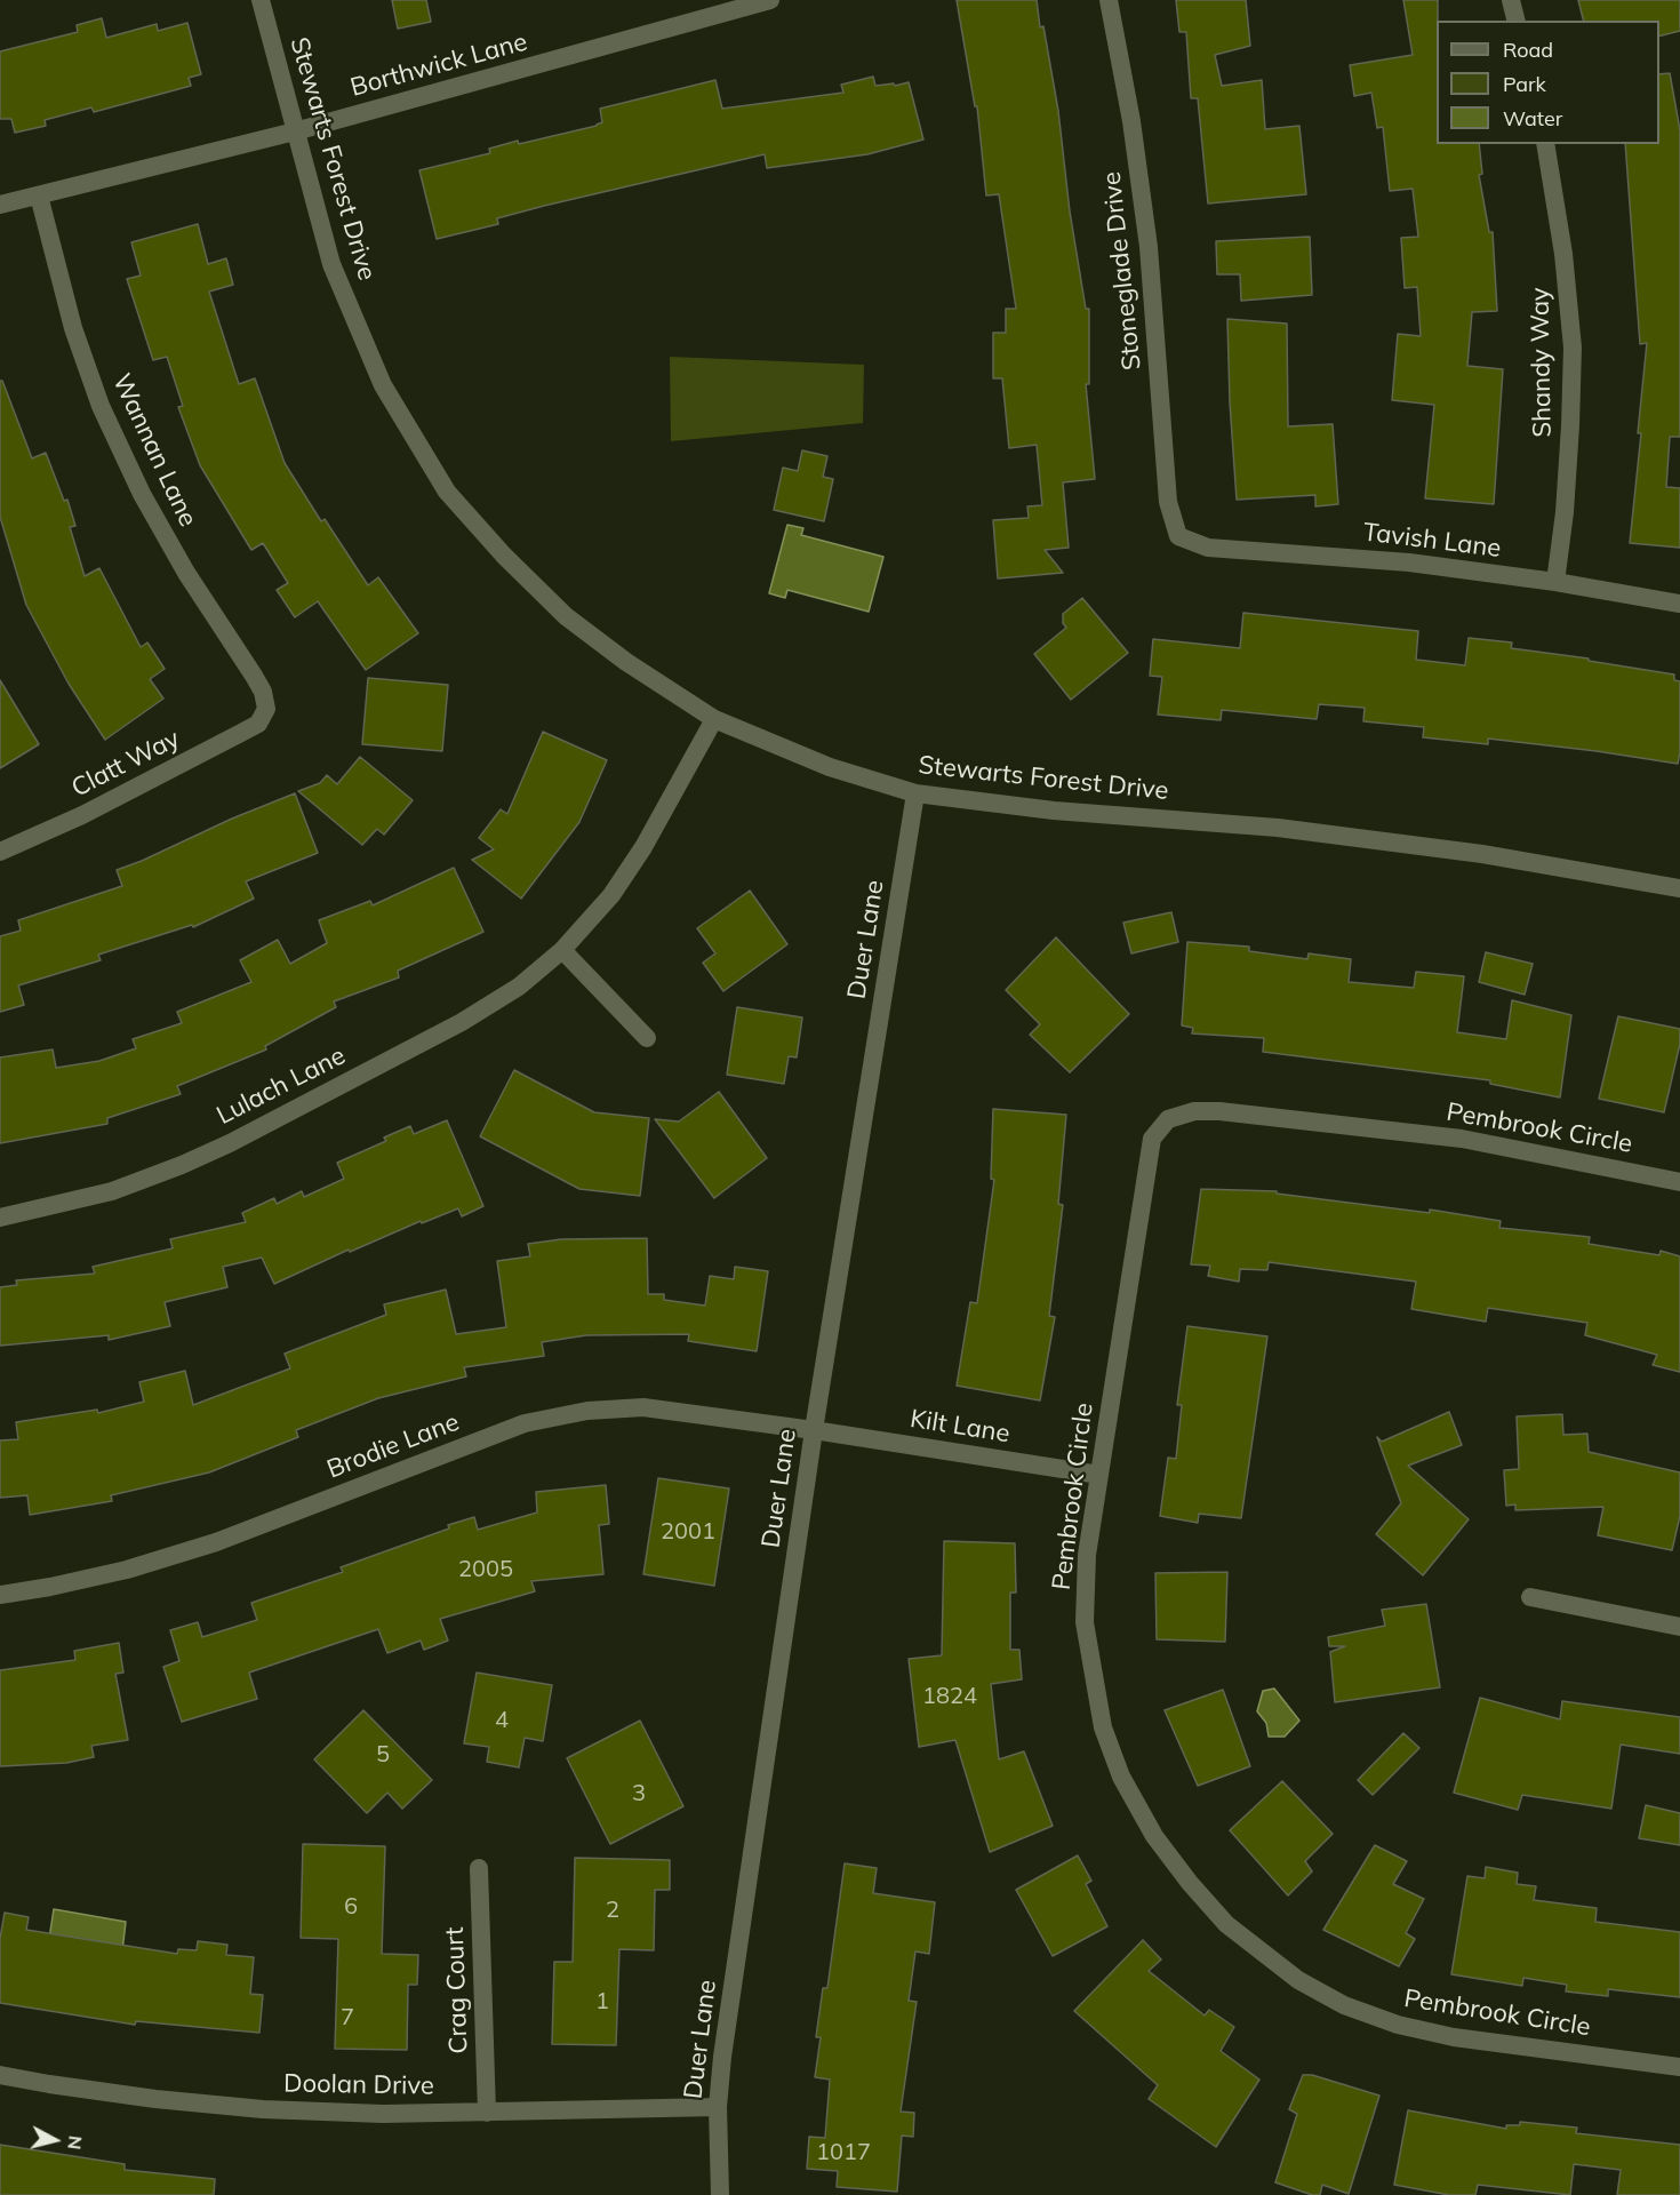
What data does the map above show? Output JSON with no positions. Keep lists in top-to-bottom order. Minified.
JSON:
{"streets":{"street":["Borthwick Lane","Stewarts Forest Drive","Stoneglade Drive","Shandy Way","Wannan Lane","Tavish Lane","Clatt Way","Duer Lane","Lulach Lane","Pembrook Circle","Kilt Lane","Brodie Lane","Crag Court","Doolan Drive"]},"crossings":[["Borthwick Lane","Stewarts Forest Drive"],["Borthwick Lane","Wannan Lane"],["Stewarts Forest Drive","Duer Lane"],["Stewarts Forest Drive","Lulach Lane"],["Stoneglade Drive","Tavish Lane"],["Shandy Way","Tavish Lane"],["Wannan Lane","Clatt Way"],["Duer Lane","Kilt Lane"],["Duer Lane","Brodie Lane"],["Duer Lane","Doolan Drive"],["Pembrook Circle","Kilt Lane"],["Kilt Lane","Brodie Lane"],["Crag Court","Doolan Drive"]],"house_numbers":["2001","2005","1824","4","5","3","6","2","1","7","1017"],"legend":["Road","Park","Water"],"north":"right"}
